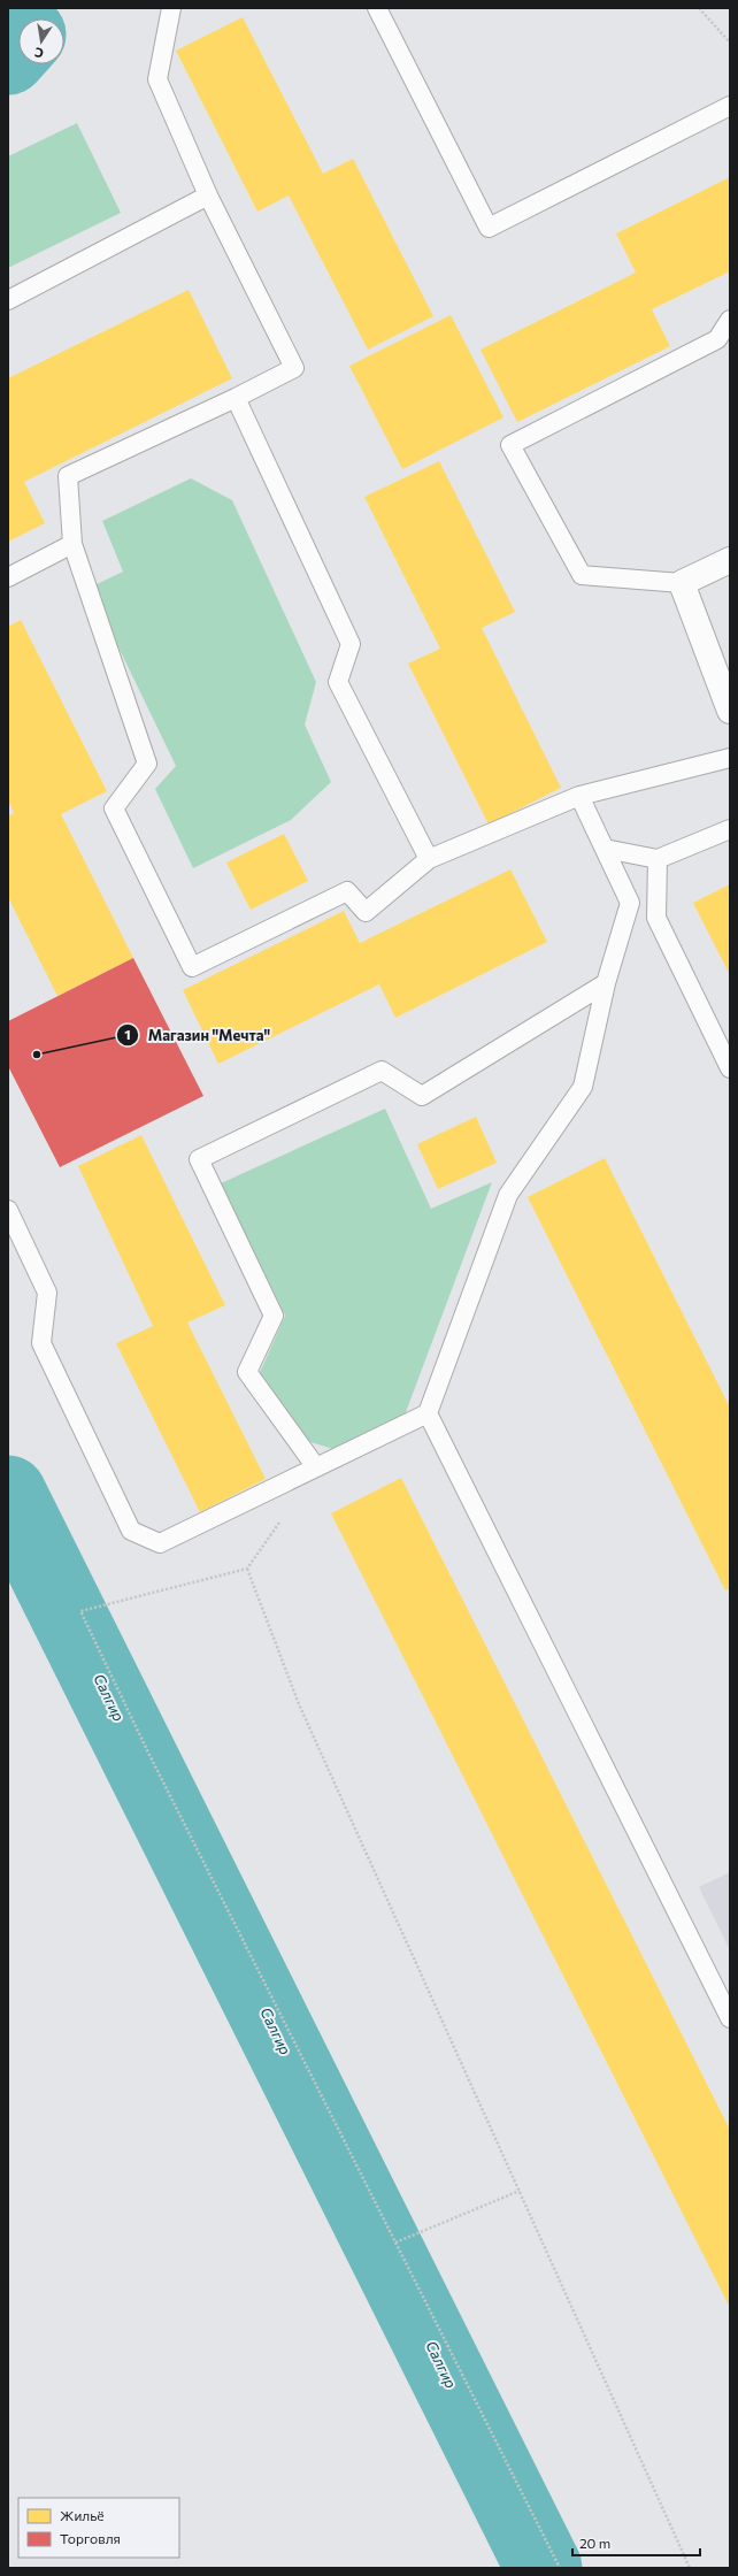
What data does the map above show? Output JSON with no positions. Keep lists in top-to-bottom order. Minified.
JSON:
{"water":["Салгир"],"places":["Магазин \"Мечта\""],"legend":["Жильё","Торговля"],"scale_bar":"20 m","north":"bottom"}
